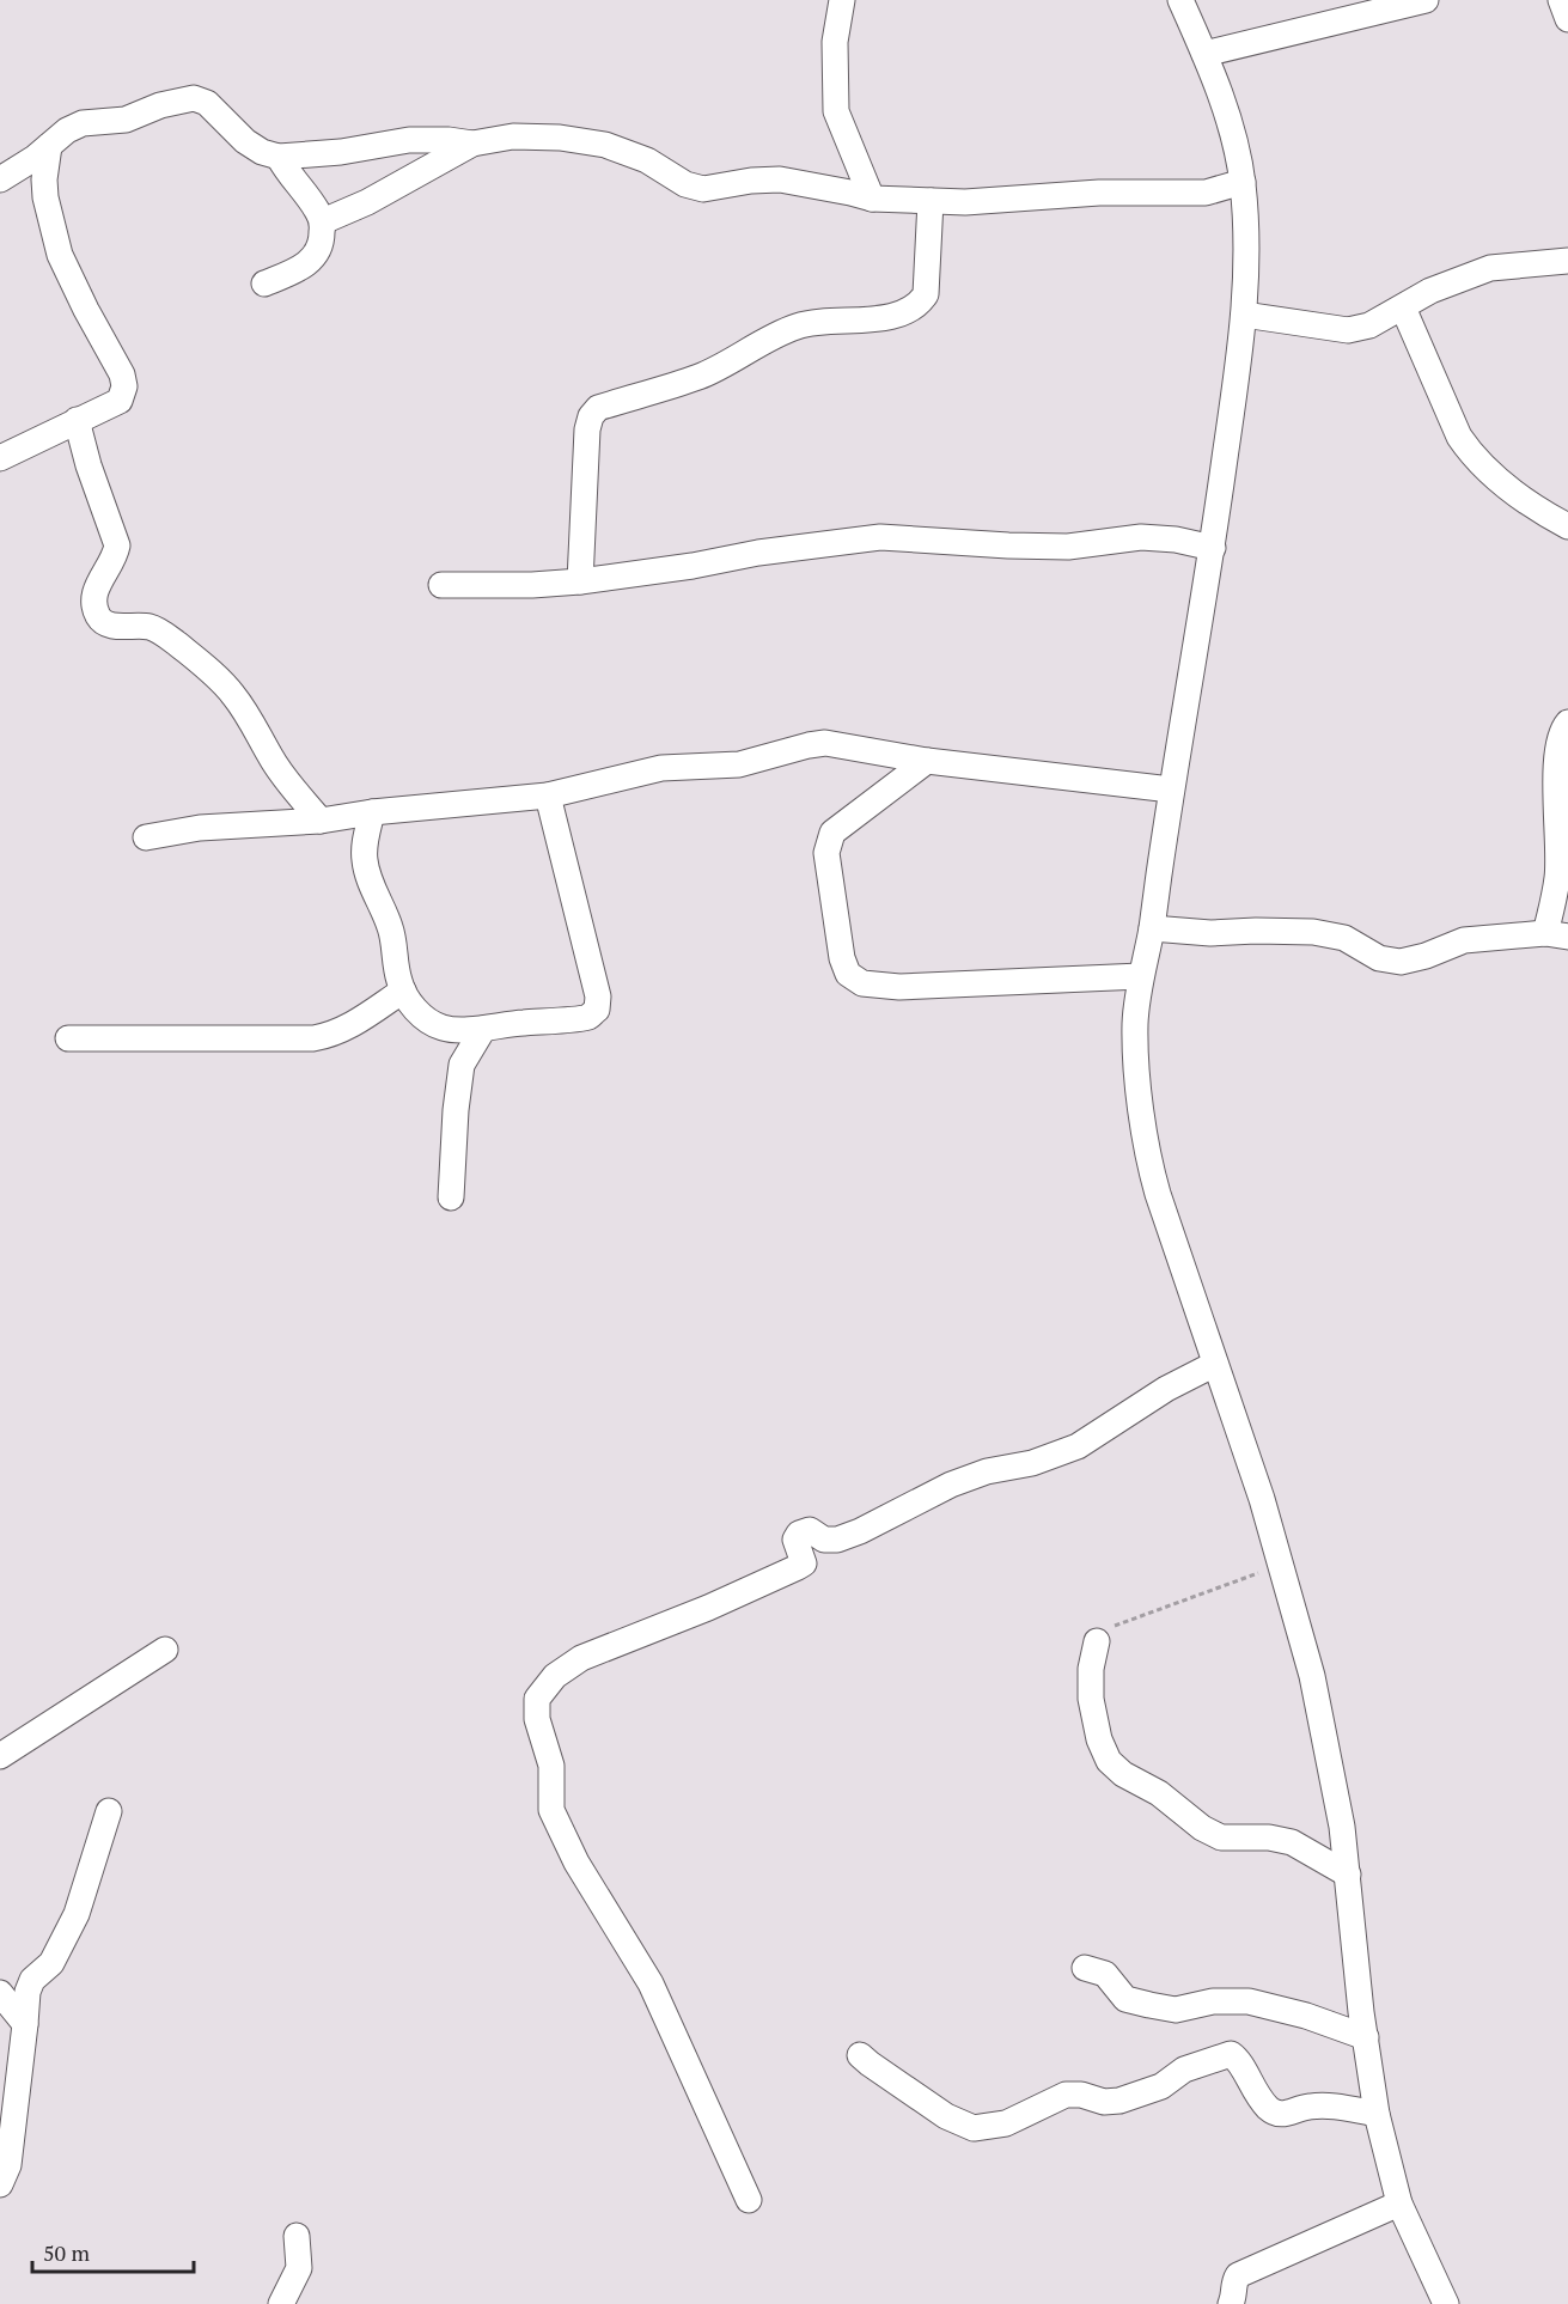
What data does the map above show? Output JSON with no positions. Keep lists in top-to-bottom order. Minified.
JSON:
{"scale_bar":"50 m"}
